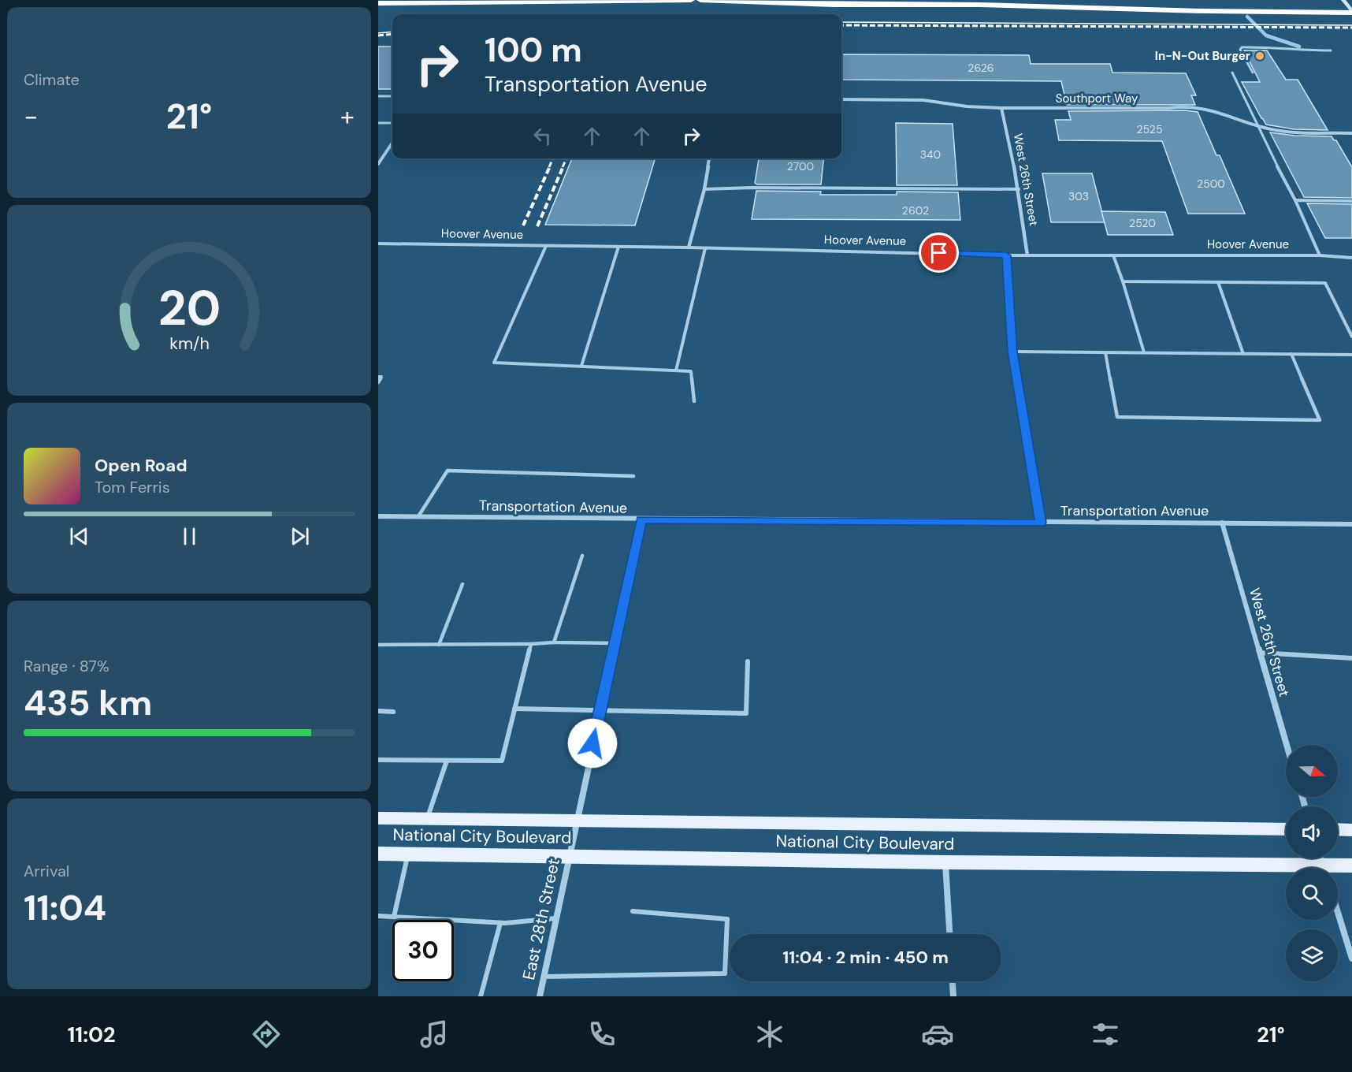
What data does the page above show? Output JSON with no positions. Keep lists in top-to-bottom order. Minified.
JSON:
{"streets":{"main road":["National City Boulevard"],"street":["Southport Way","West 26th Street","Hoover Avenue","Transportation Avenue","East 28th Street"]},"crossings":[["Southport Way","West 26th Street"],["West 26th Street","Hoover Avenue"],["West 26th Street","Transportation Avenue"],["Transportation Avenue","East 28th Street"],["National City Boulevard","East 28th Street"]],"places":["In-N-Out Burger"],"house_numbers":["2626","2525","340","2700","2500","303","2602","2520"],"north":"right","page":{"tile":["Climate",["Range · 87%","435 km"],["Arrival","11:04"]],"turn":["100 m","Transportation Avenue"],"heat":["−","21°","+"],"song":["Open Road","Tom Ferris"],"limit":"30","trip":"11:04 · 2 min · 450 m","tabs":["11:02","21°"],"gauge":["20","km/h"]}}
